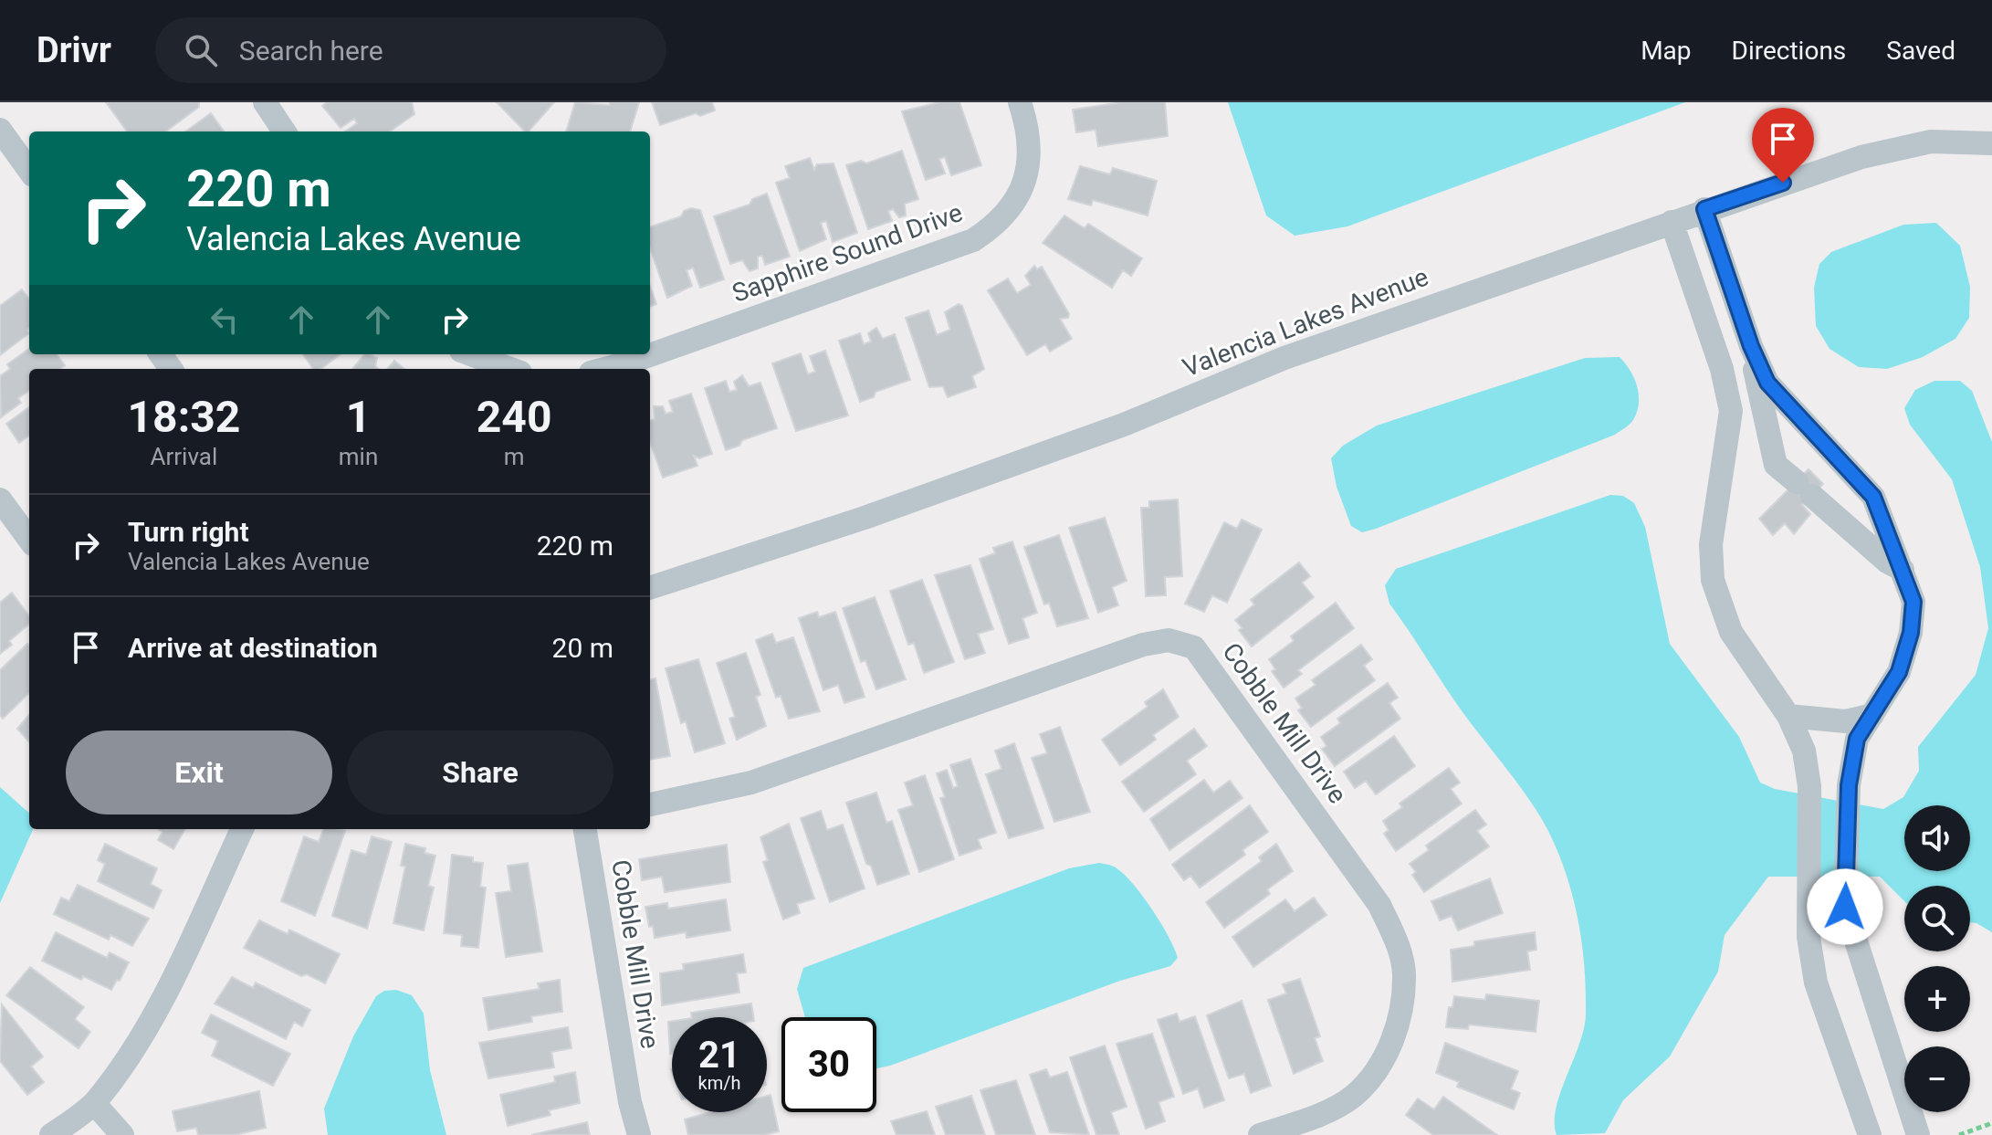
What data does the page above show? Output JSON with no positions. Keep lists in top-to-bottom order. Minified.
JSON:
{"streets":{"street":["Sapphire Sound Drive","Valencia Lakes Avenue","Cobble Mill Drive"]},"page":{"header":"Drivr","search":"Search here","nav":["Map","Directions","Saved"],"turn":["220 m","Valencia Lakes Avenue"],"eta":["18:32","Arrival","1","min","240","m"],"list":[{"name":"Turn right","note":"Valencia Lakes Avenue","value":"220 m"},{"name":"Arrive at destination","value":"20 m"}],"buttons":["Exit","Share"],"map_buttons":["+","−"],"speed":"21 km/h","limit":"30"}}
